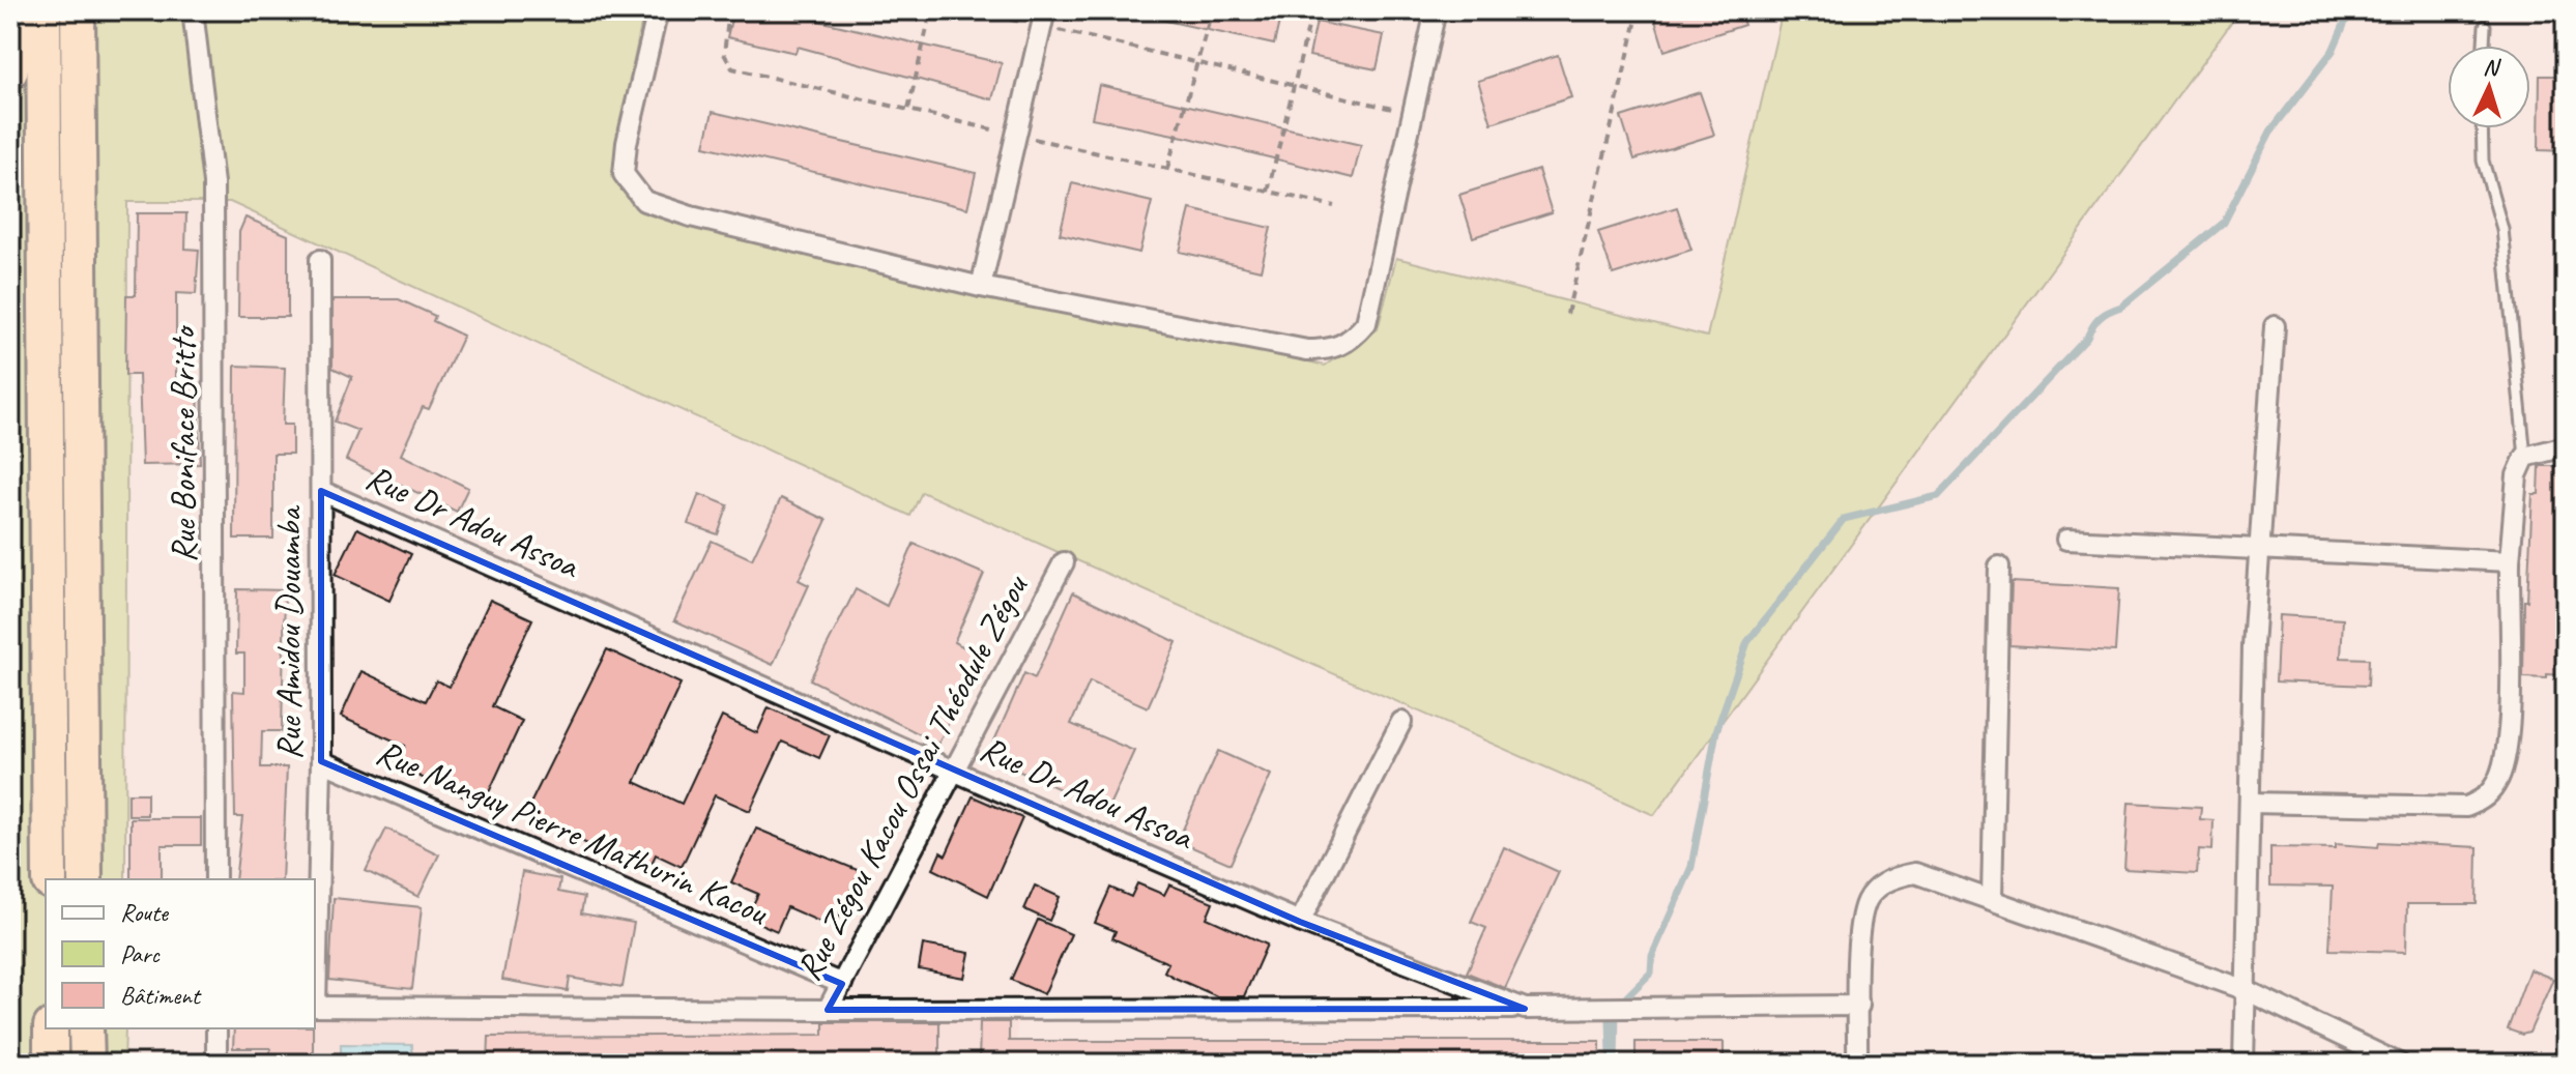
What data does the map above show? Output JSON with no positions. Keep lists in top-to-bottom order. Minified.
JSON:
{"streets":{"street":["Rue Boniface Britto","Rue Dr Adou Assoa","Rue Amidou Douamba","Rue Zégou Kacou Ossai Théodule Zégou","Rue Nanguy Pierre Mathurin Kacou"]},"crossings":[["Rue Dr Adou Assoa","Rue Amidou Douamba"],["Rue Dr Adou Assoa","Rue Zégou Kacou Ossai Théodule Zégou"],["Rue Amidou Douamba","Rue Zégou Kacou Ossai Théodule Zégou"],["Rue Amidou Douamba","Rue Nanguy Pierre Mathurin Kacou"],["Rue Zégou Kacou Ossai Théodule Zégou","Rue Nanguy Pierre Mathurin Kacou"]],"legend":["Route","Parc","Bâtiment"],"north":"top"}
